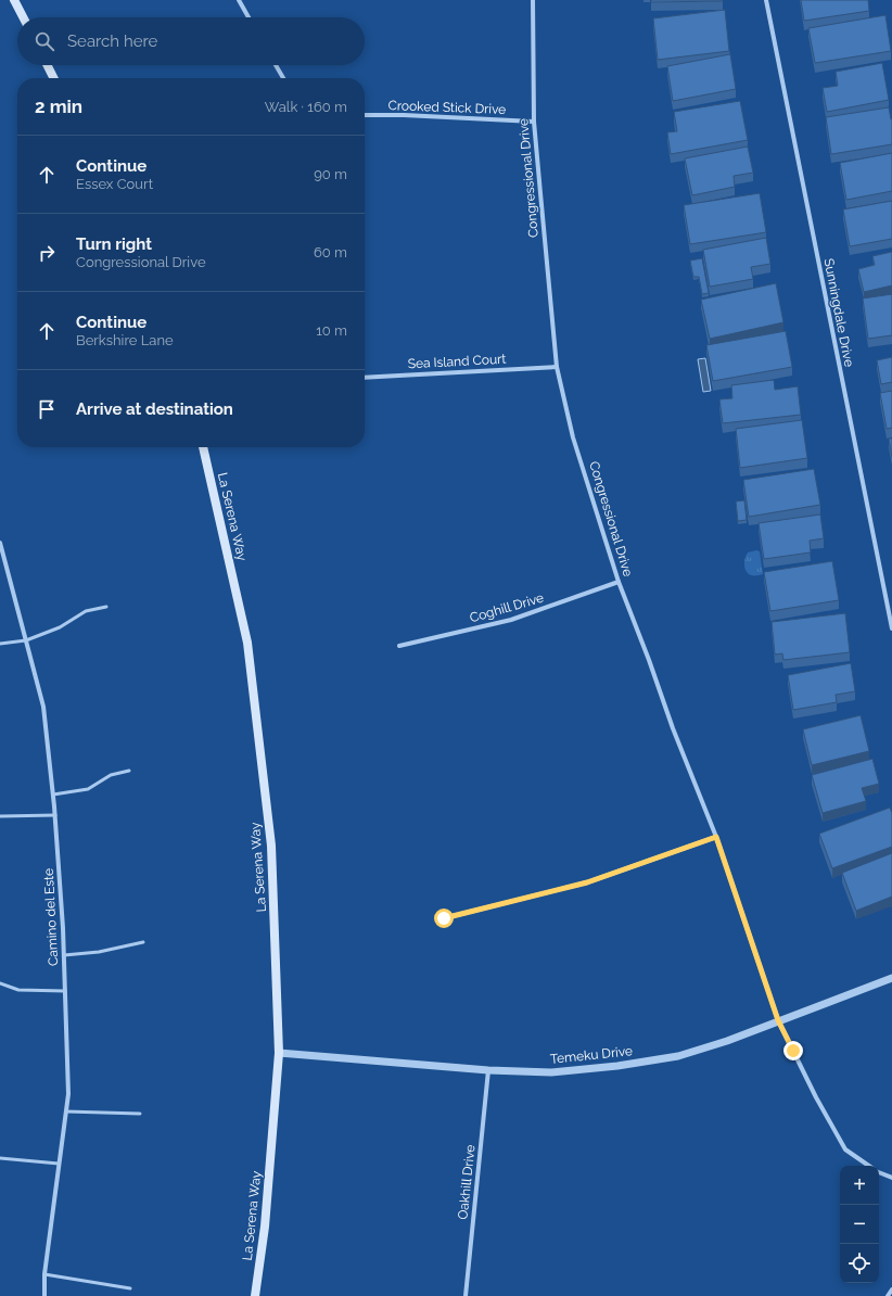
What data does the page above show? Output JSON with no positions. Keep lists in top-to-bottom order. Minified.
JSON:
{"streets":{"main road":["La Serena Way"],"street":["Crooked Stick Drive","Congressional Drive","Sunningdale Drive","Sea Island Court","Coghill Drive","Camino del Este","Temeku Drive","Oakhill Drive"]},"crossings":[["Crooked Stick Drive","Congressional Drive"],["Congressional Drive","Sea Island Court"],["Congressional Drive","Coghill Drive"],["Congressional Drive","Temeku Drive"],["La Serena Way","Temeku Drive"],["Temeku Drive","Oakhill Drive"]],"page":{"search":"Search here","heading":["2 min","Walk · 160 m"],"list":[["Continue","Essex Court","90 m"],["Turn right","Congressional Drive","60 m"],["Continue","Berkshire Lane","10 m"],"Arrive at destination"],"map_buttons":["+","−"]}}
